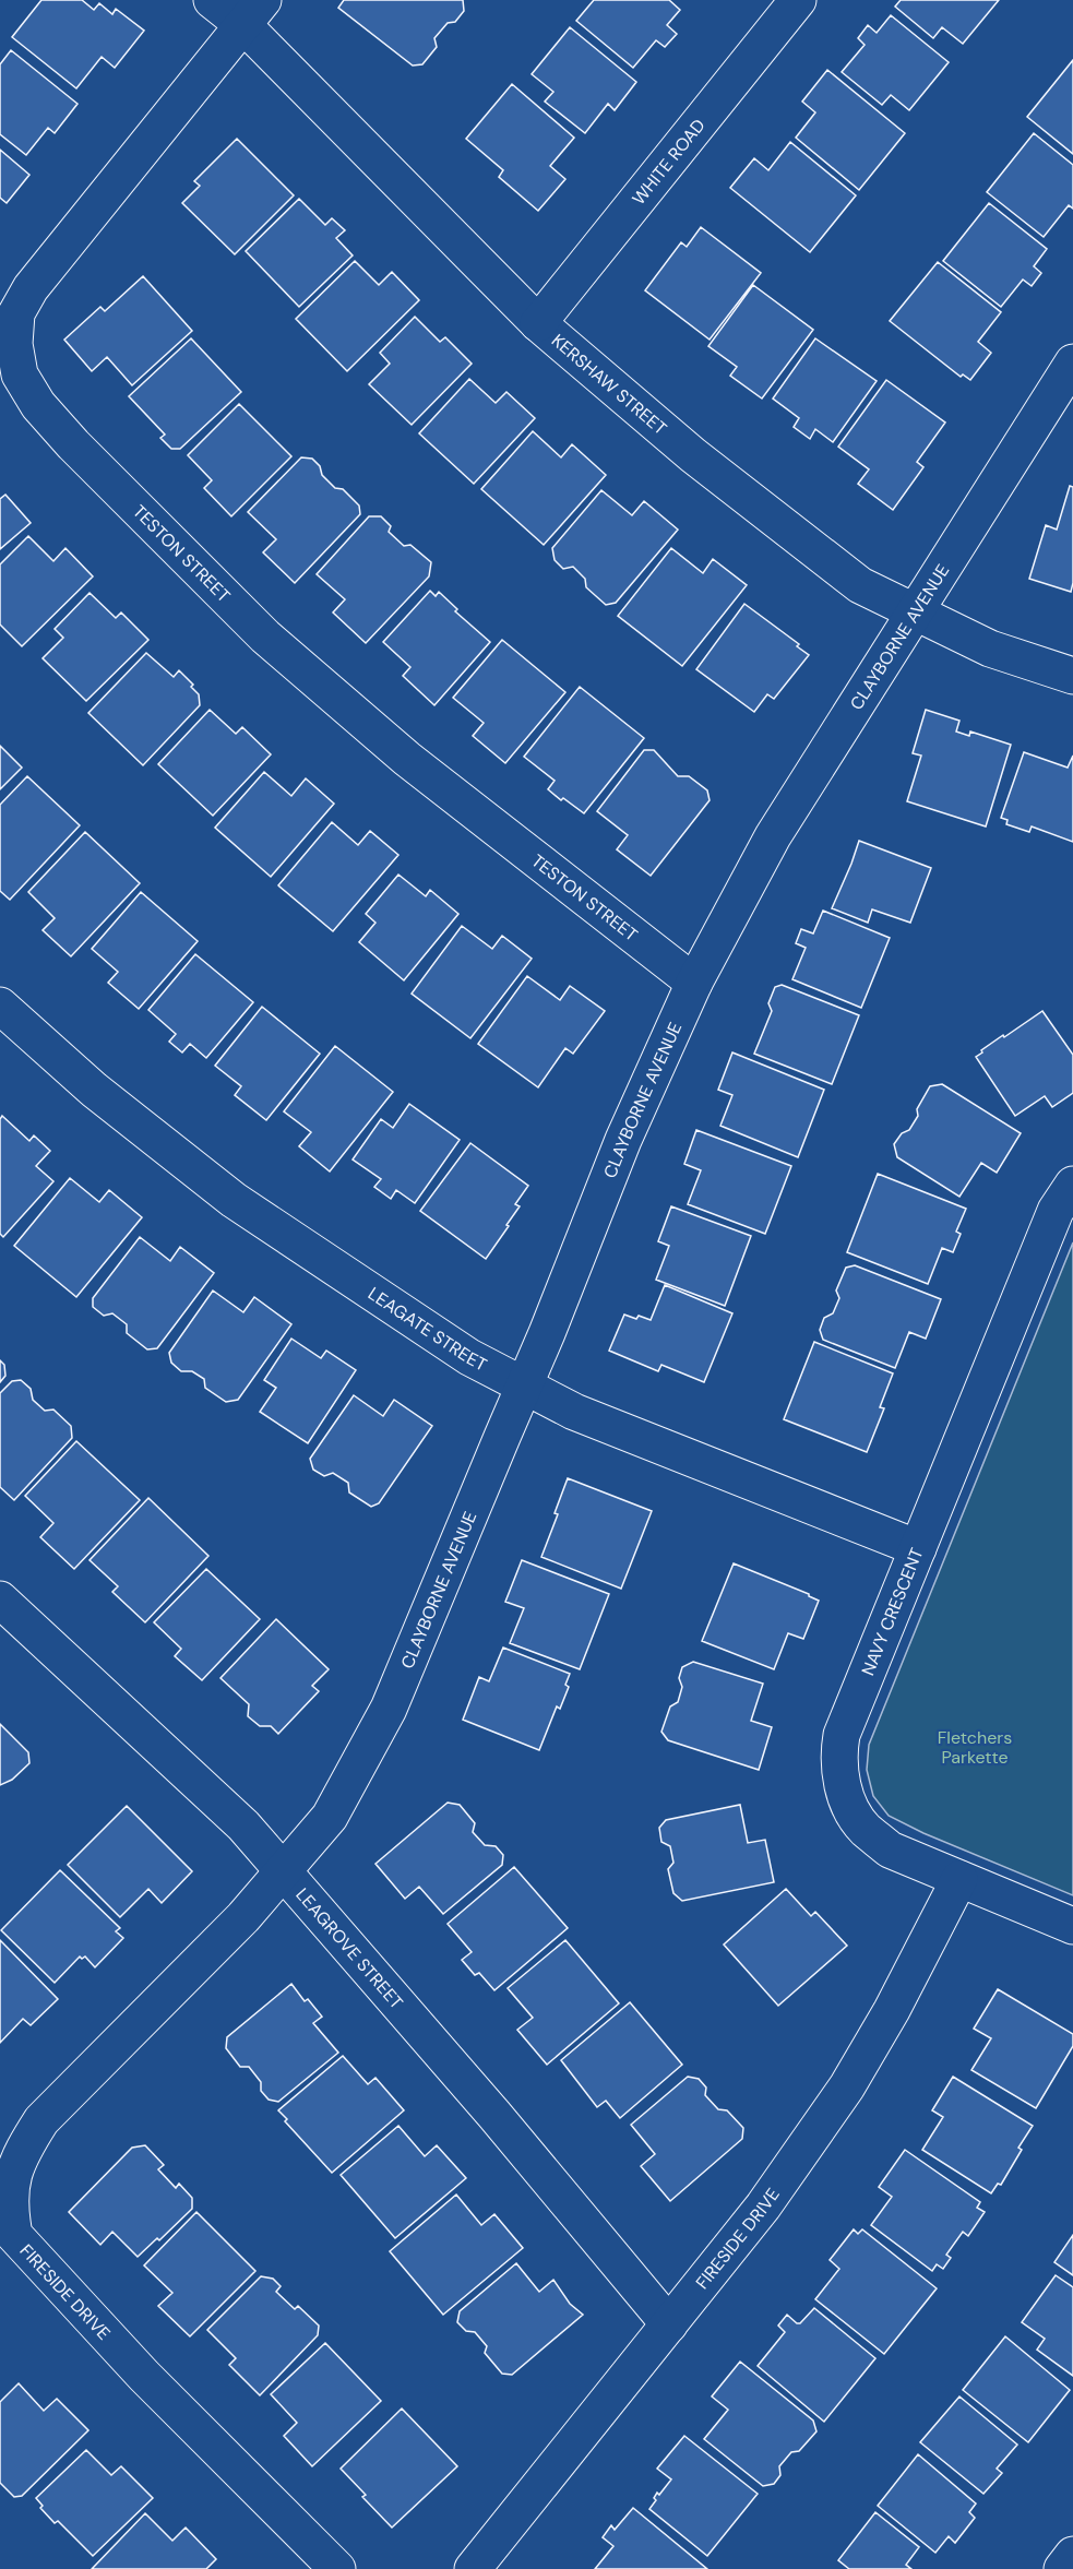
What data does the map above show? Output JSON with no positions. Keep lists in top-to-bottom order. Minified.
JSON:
{"streets":{"street":["WHITE ROAD","KERSHAW STREET","TESTON STREET","CLAYBORNE AVENUE","LEAGATE STREET","NAVY CRESCENT","LEAGROVE STREET","FIRESIDE DRIVE"]},"crossings":[["WHITE ROAD","KERSHAW STREET"],["KERSHAW STREET","TESTON STREET"],["KERSHAW STREET","CLAYBORNE AVENUE"],["TESTON STREET","CLAYBORNE AVENUE"],["CLAYBORNE AVENUE","LEAGATE STREET"],["CLAYBORNE AVENUE","LEAGROVE STREET"],["CLAYBORNE AVENUE","FIRESIDE DRIVE"],["LEAGATE STREET","NAVY CRESCENT"],["NAVY CRESCENT","FIRESIDE DRIVE"],["LEAGROVE STREET","FIRESIDE DRIVE"]],"parks":["Fletchers Parkette"]}
